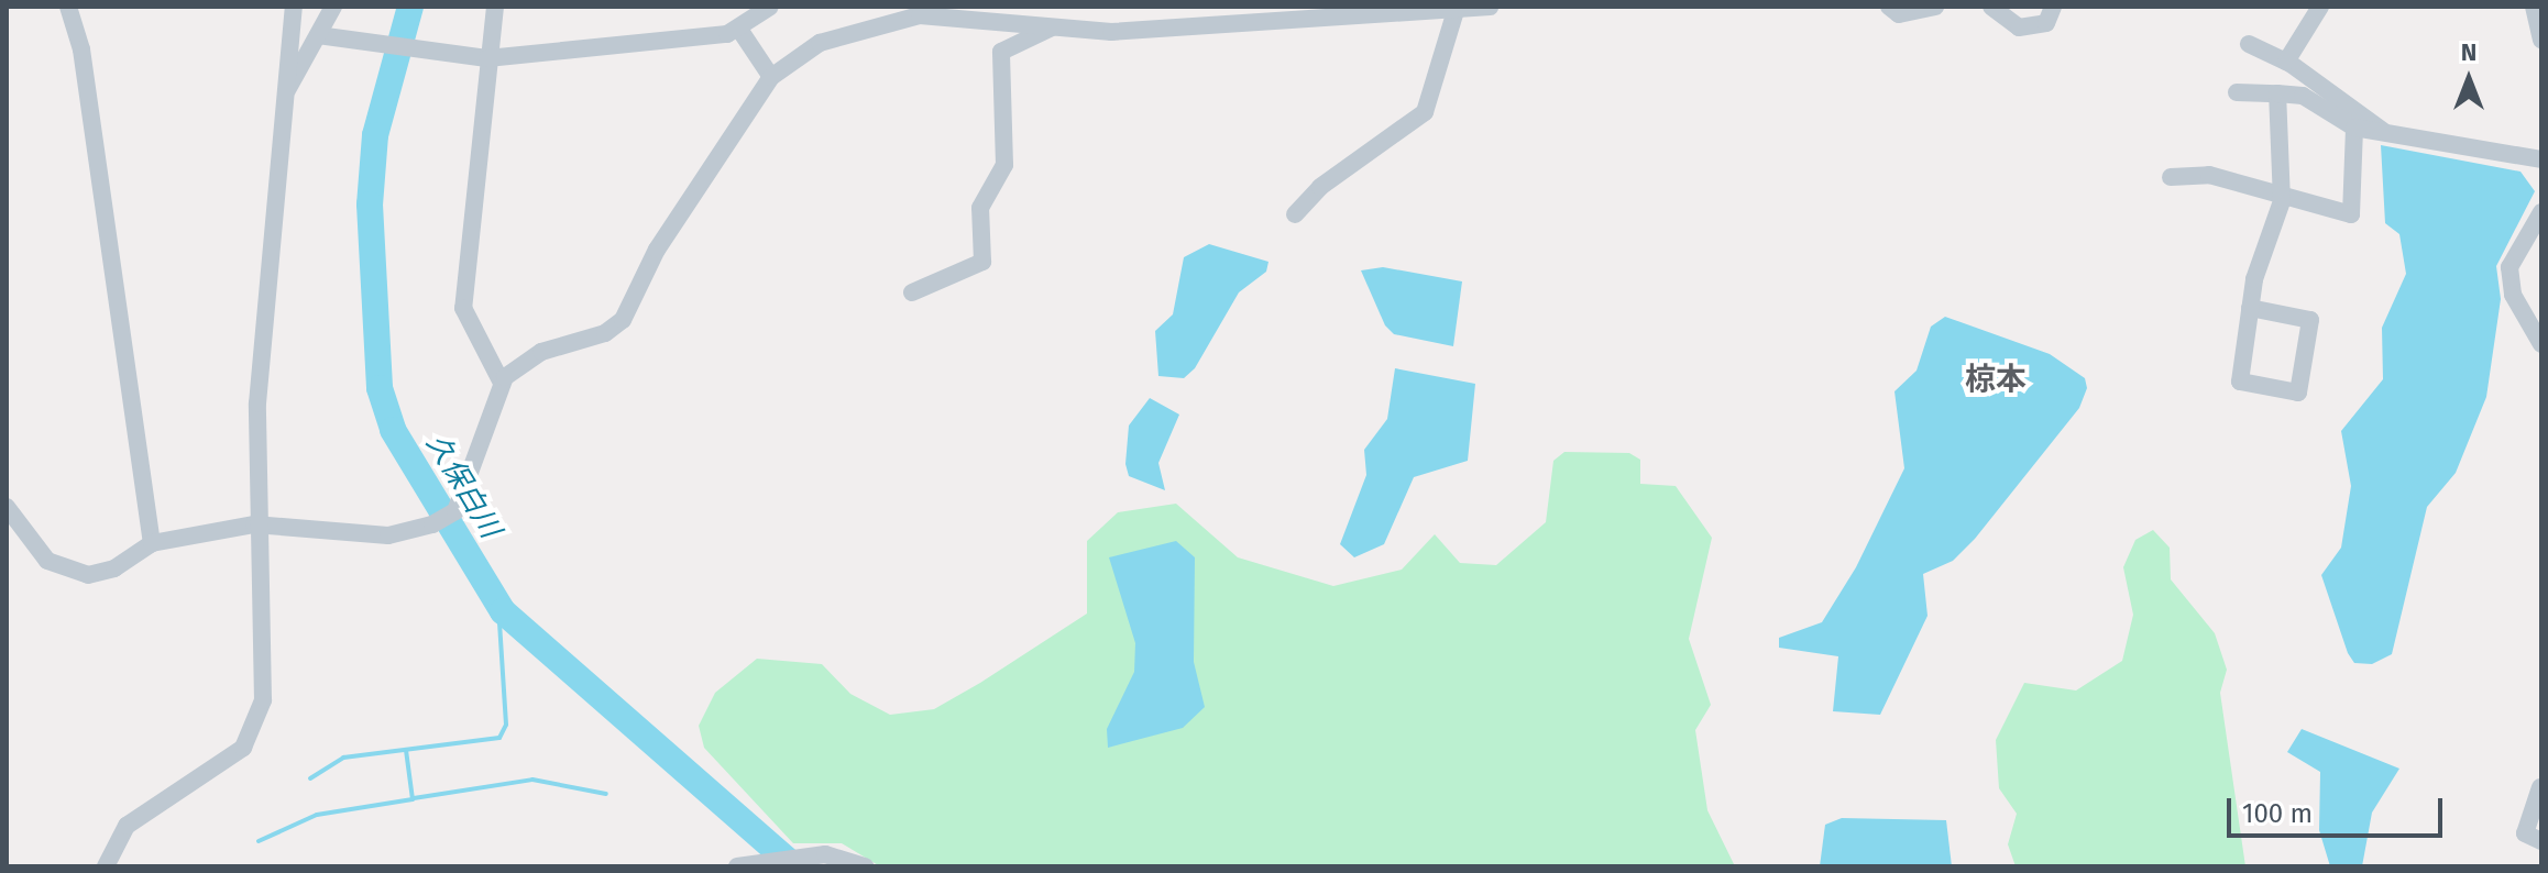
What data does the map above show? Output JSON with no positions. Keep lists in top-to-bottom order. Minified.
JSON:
{"districts":["椋本"],"water":["久保白川"],"scale_bar":"100 m","north":"top"}
